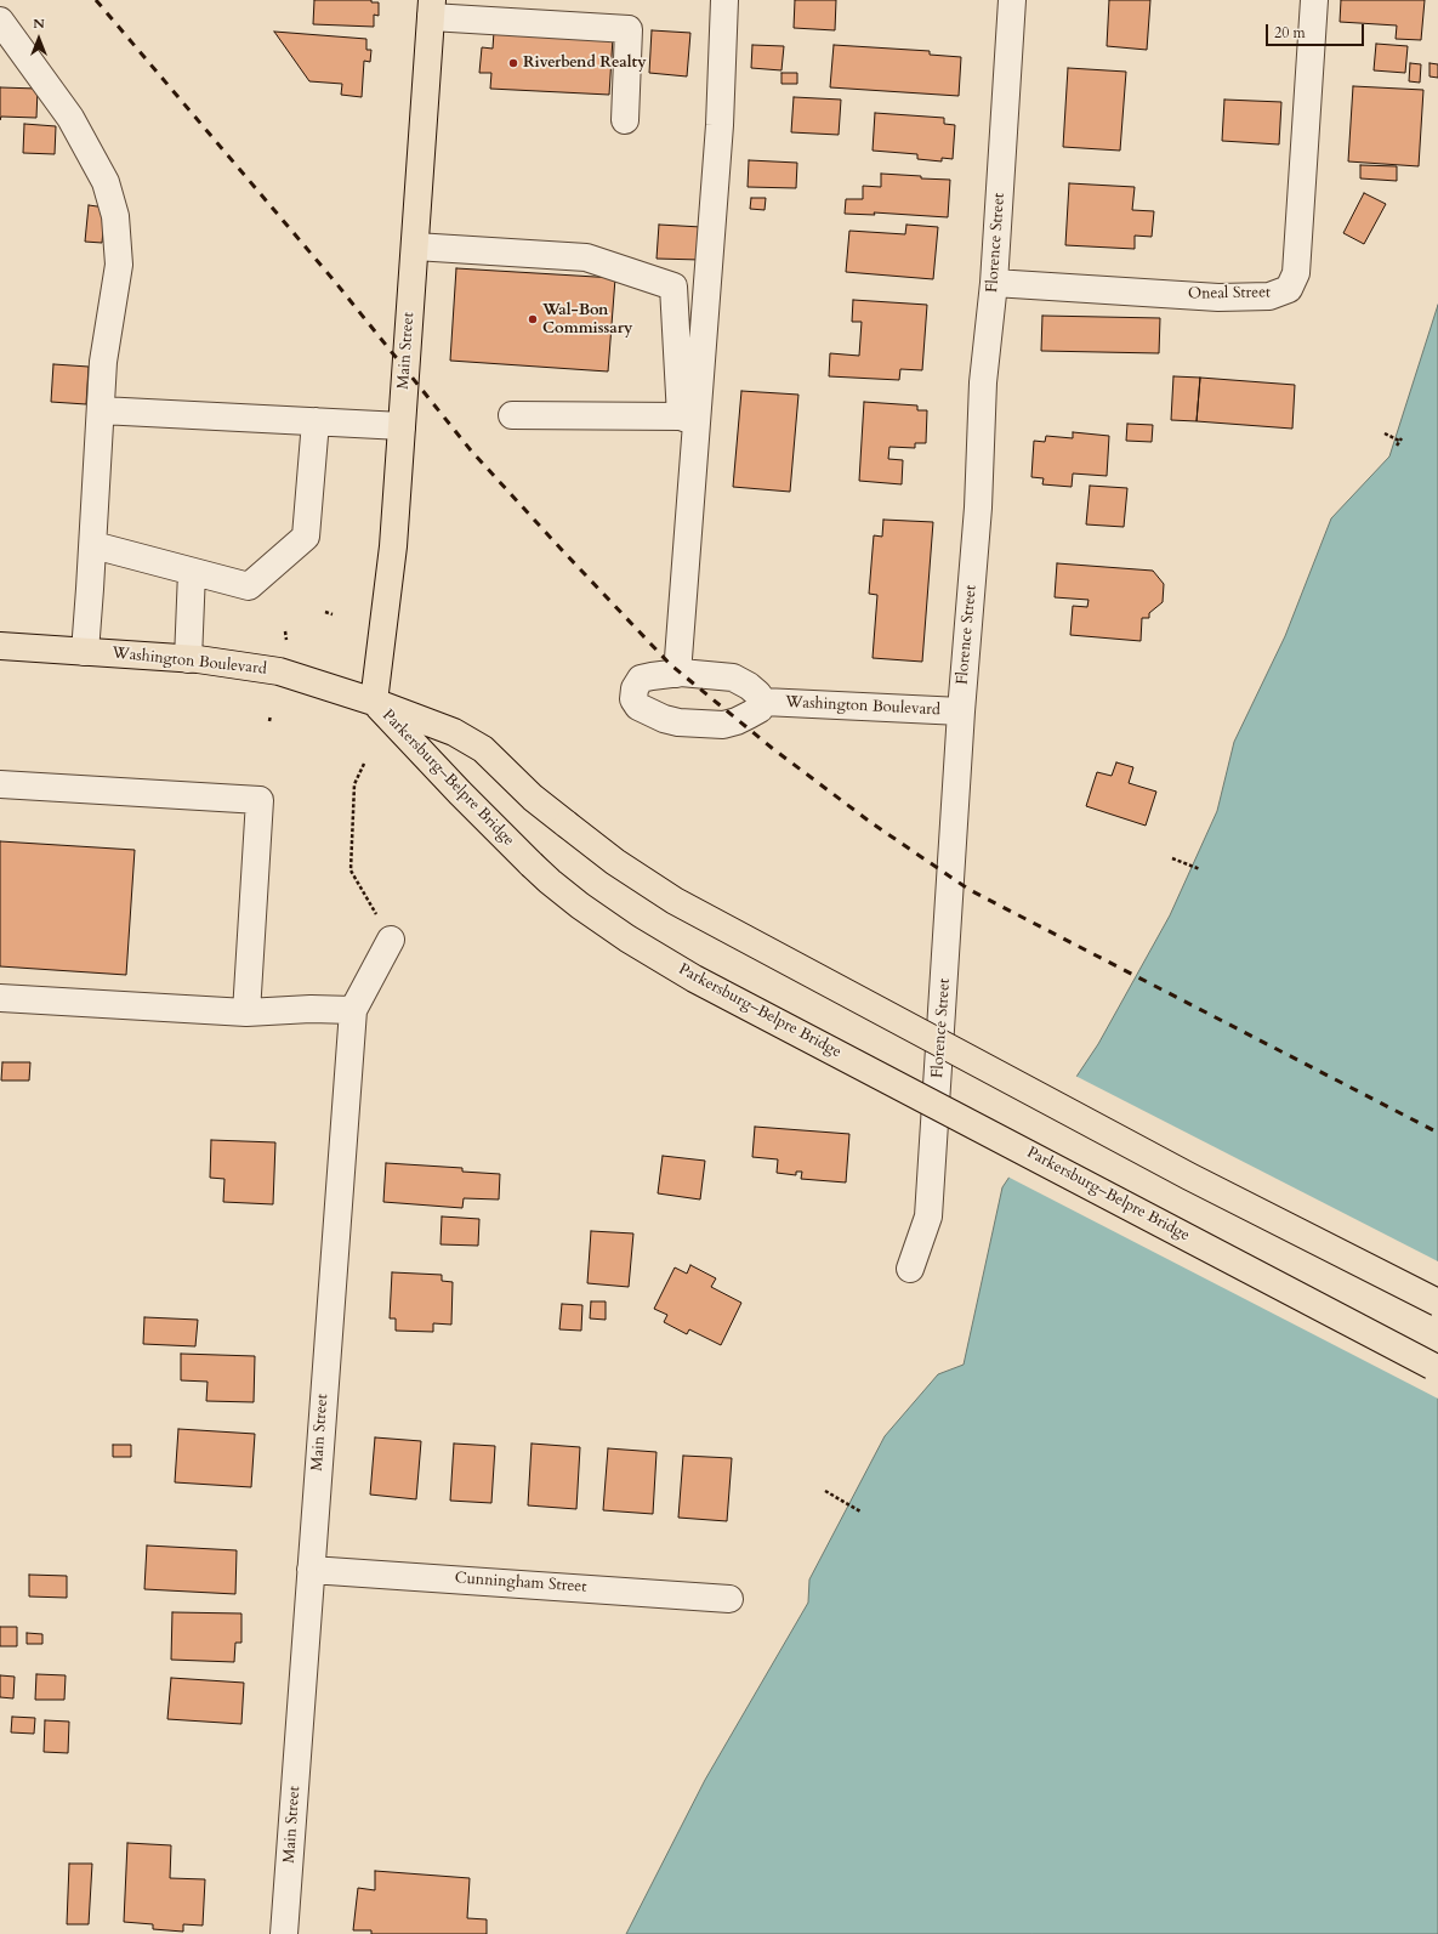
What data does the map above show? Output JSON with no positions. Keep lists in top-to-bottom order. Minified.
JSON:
{"streets":{"main road":["Main Street","Washington Boulevard","Parkersburg–Belpre Bridge"],"street":["Florence Street","Oneal Street","Cunningham Street"]},"crossings":[["Florence Street","Oneal Street"],["Florence Street","Washington Boulevard"],["Main Street","Washington Boulevard"],["Main Street","Parkersburg–Belpre Bridge"],["Main Street","Cunningham Street"],["Washington Boulevard","Parkersburg–Belpre Bridge"]],"places":["Riverbend Realty","Wal-Bon Commissary"],"scale_bar":"20 m","north":"top"}
